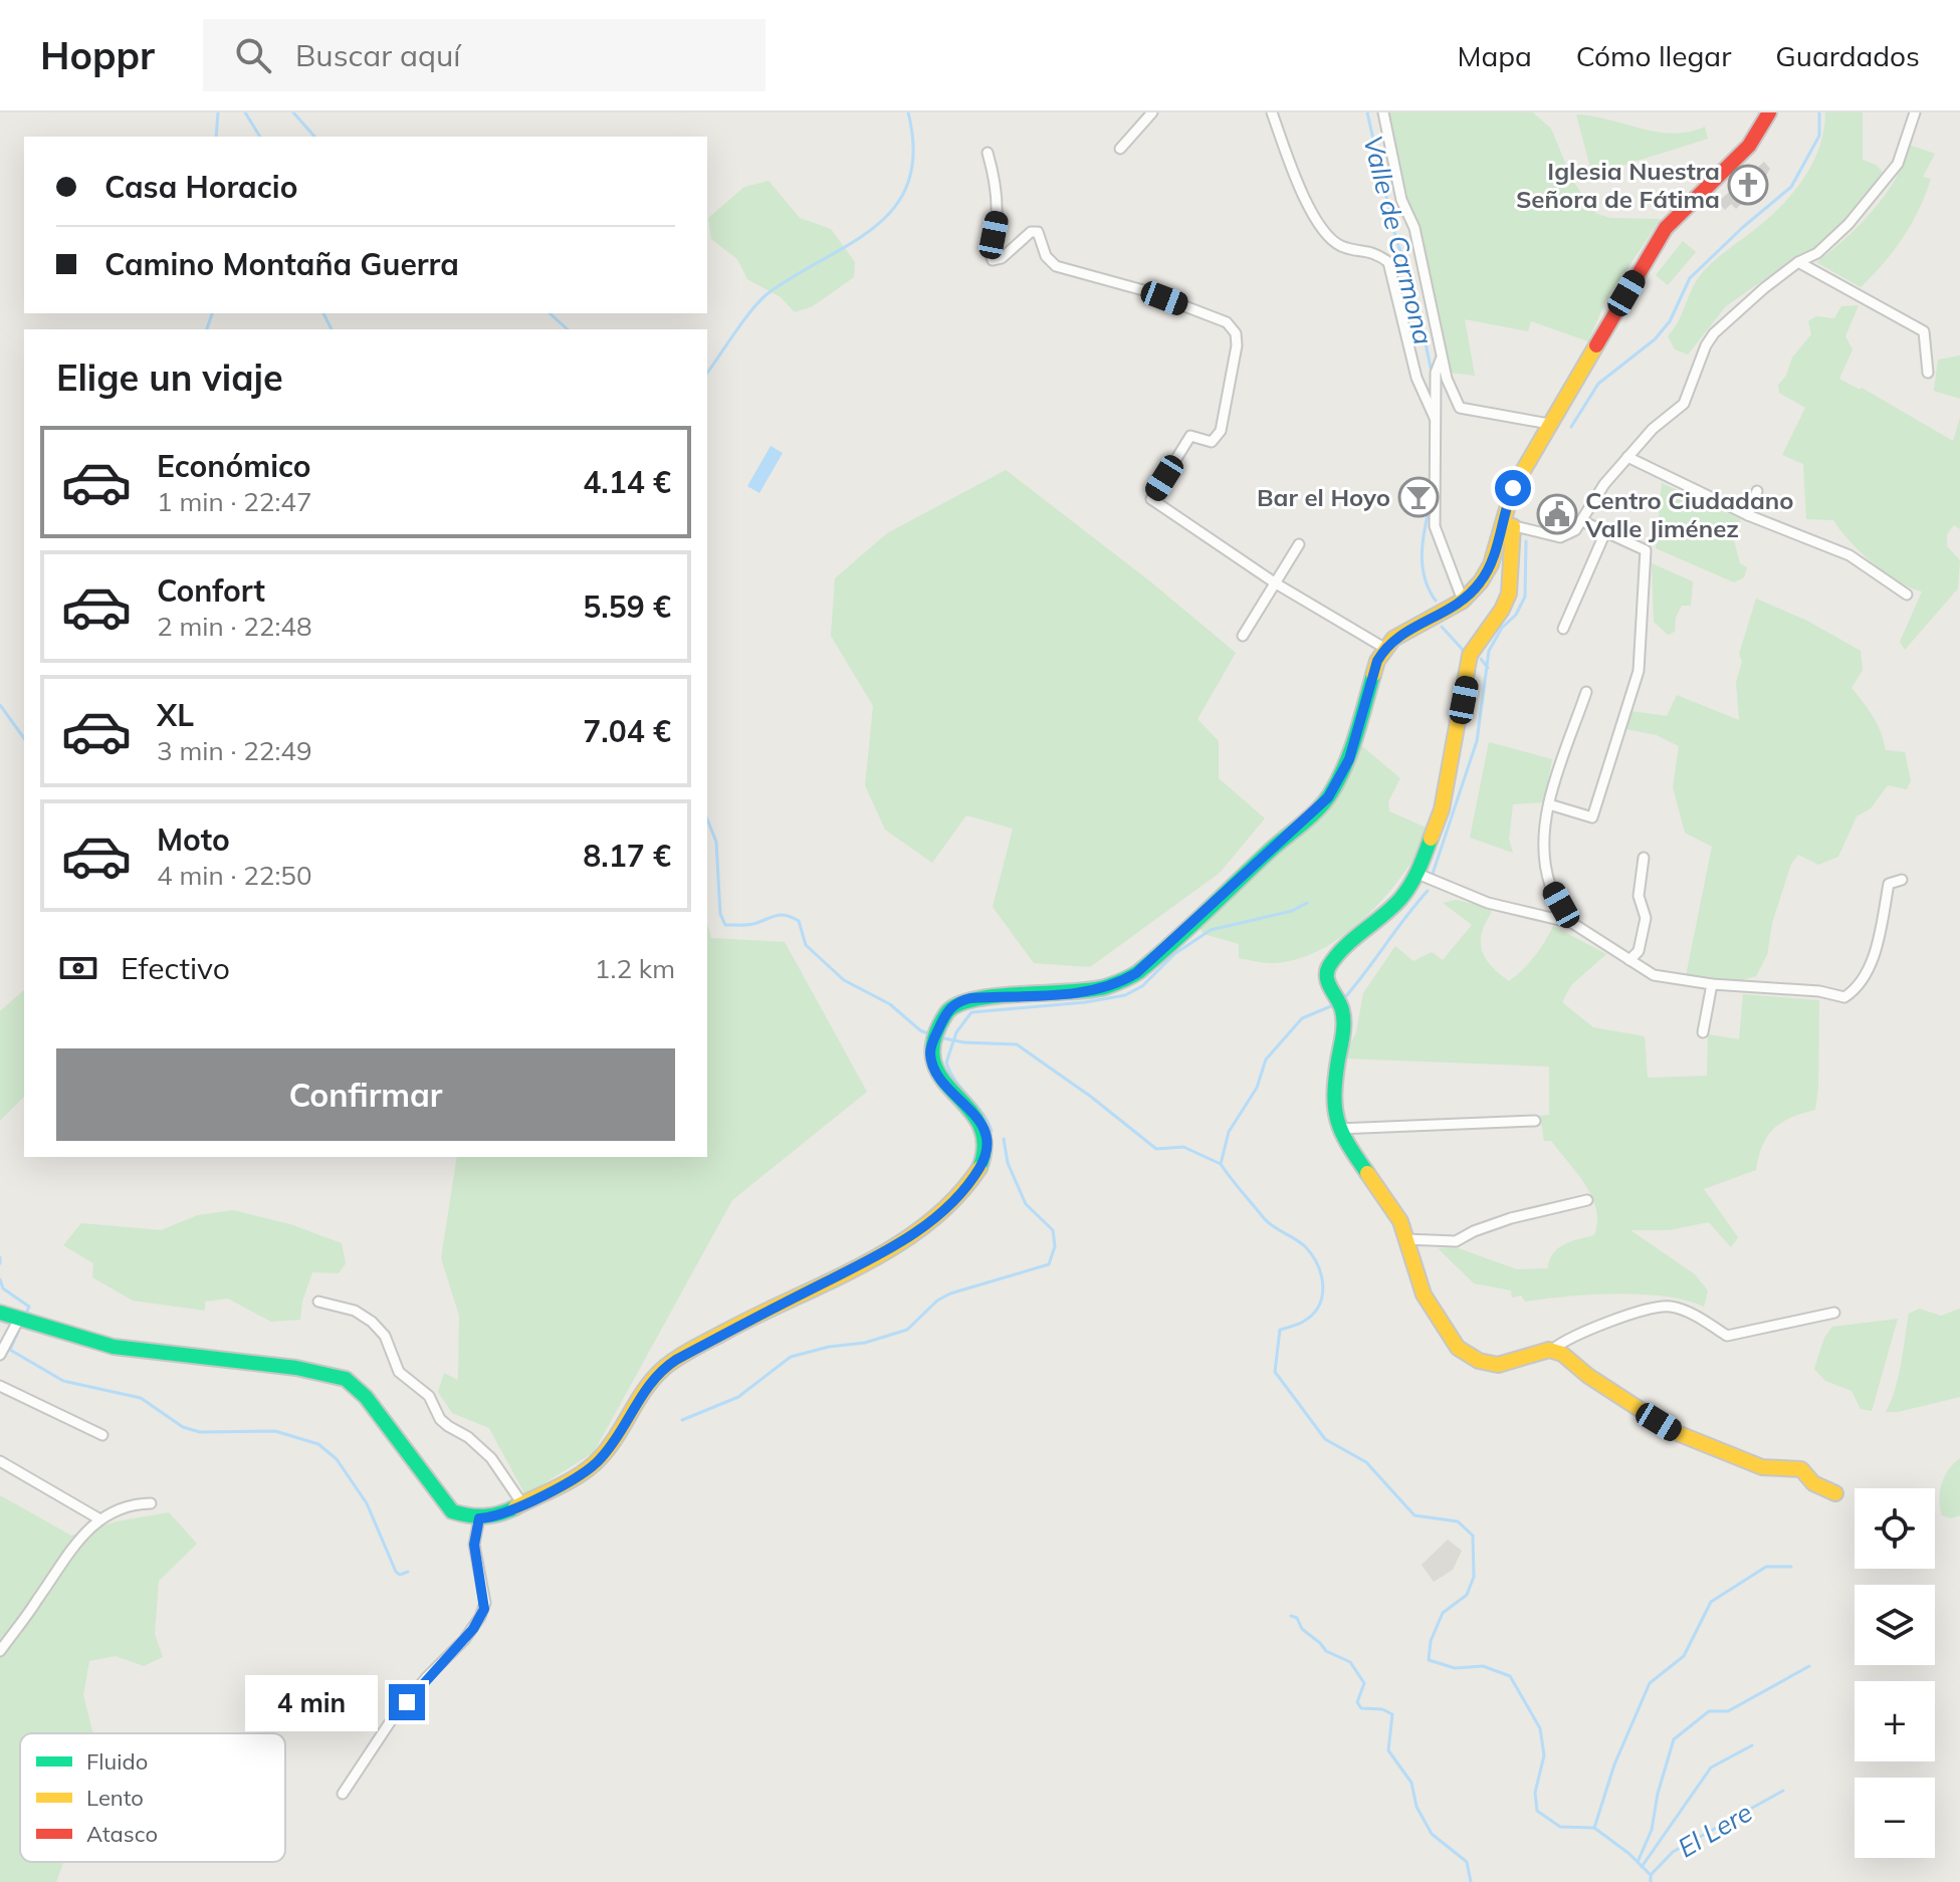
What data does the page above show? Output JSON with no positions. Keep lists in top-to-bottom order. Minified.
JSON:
{"water":["Valle de Carmona","El Lere"],"places":{"church":["Iglesia Nuestra Señora de Fátima"],"bar":["Bar el Hoyo"],"public building":["Centro Ciudadano Valle Jiménez"]},"legend":["Fluido","Lento","Atasco"],"page":{"header":"Hoppr","search":"Buscar aquí","nav":["Mapa","Cómo llegar","Guardados"],"banner":["Casa Horacio","Camino Montaña Guerra"],"heading":"Elige un viaje","list":[{"name":"Económico","note":"1 min · 22:47","value":"4.14 €"},{"name":"Confort","note":"2 min · 22:48","value":"5.59 €"},{"name":"XL","note":"3 min · 22:49","value":"7.04 €"},{"name":"Moto","note":"4 min · 22:50","value":"8.17 €"}],"pay":["Efectivo","1.2 km"],"buttons":"Confirmar","map_buttons":["+","−"],"bubble":"4 min"}}
